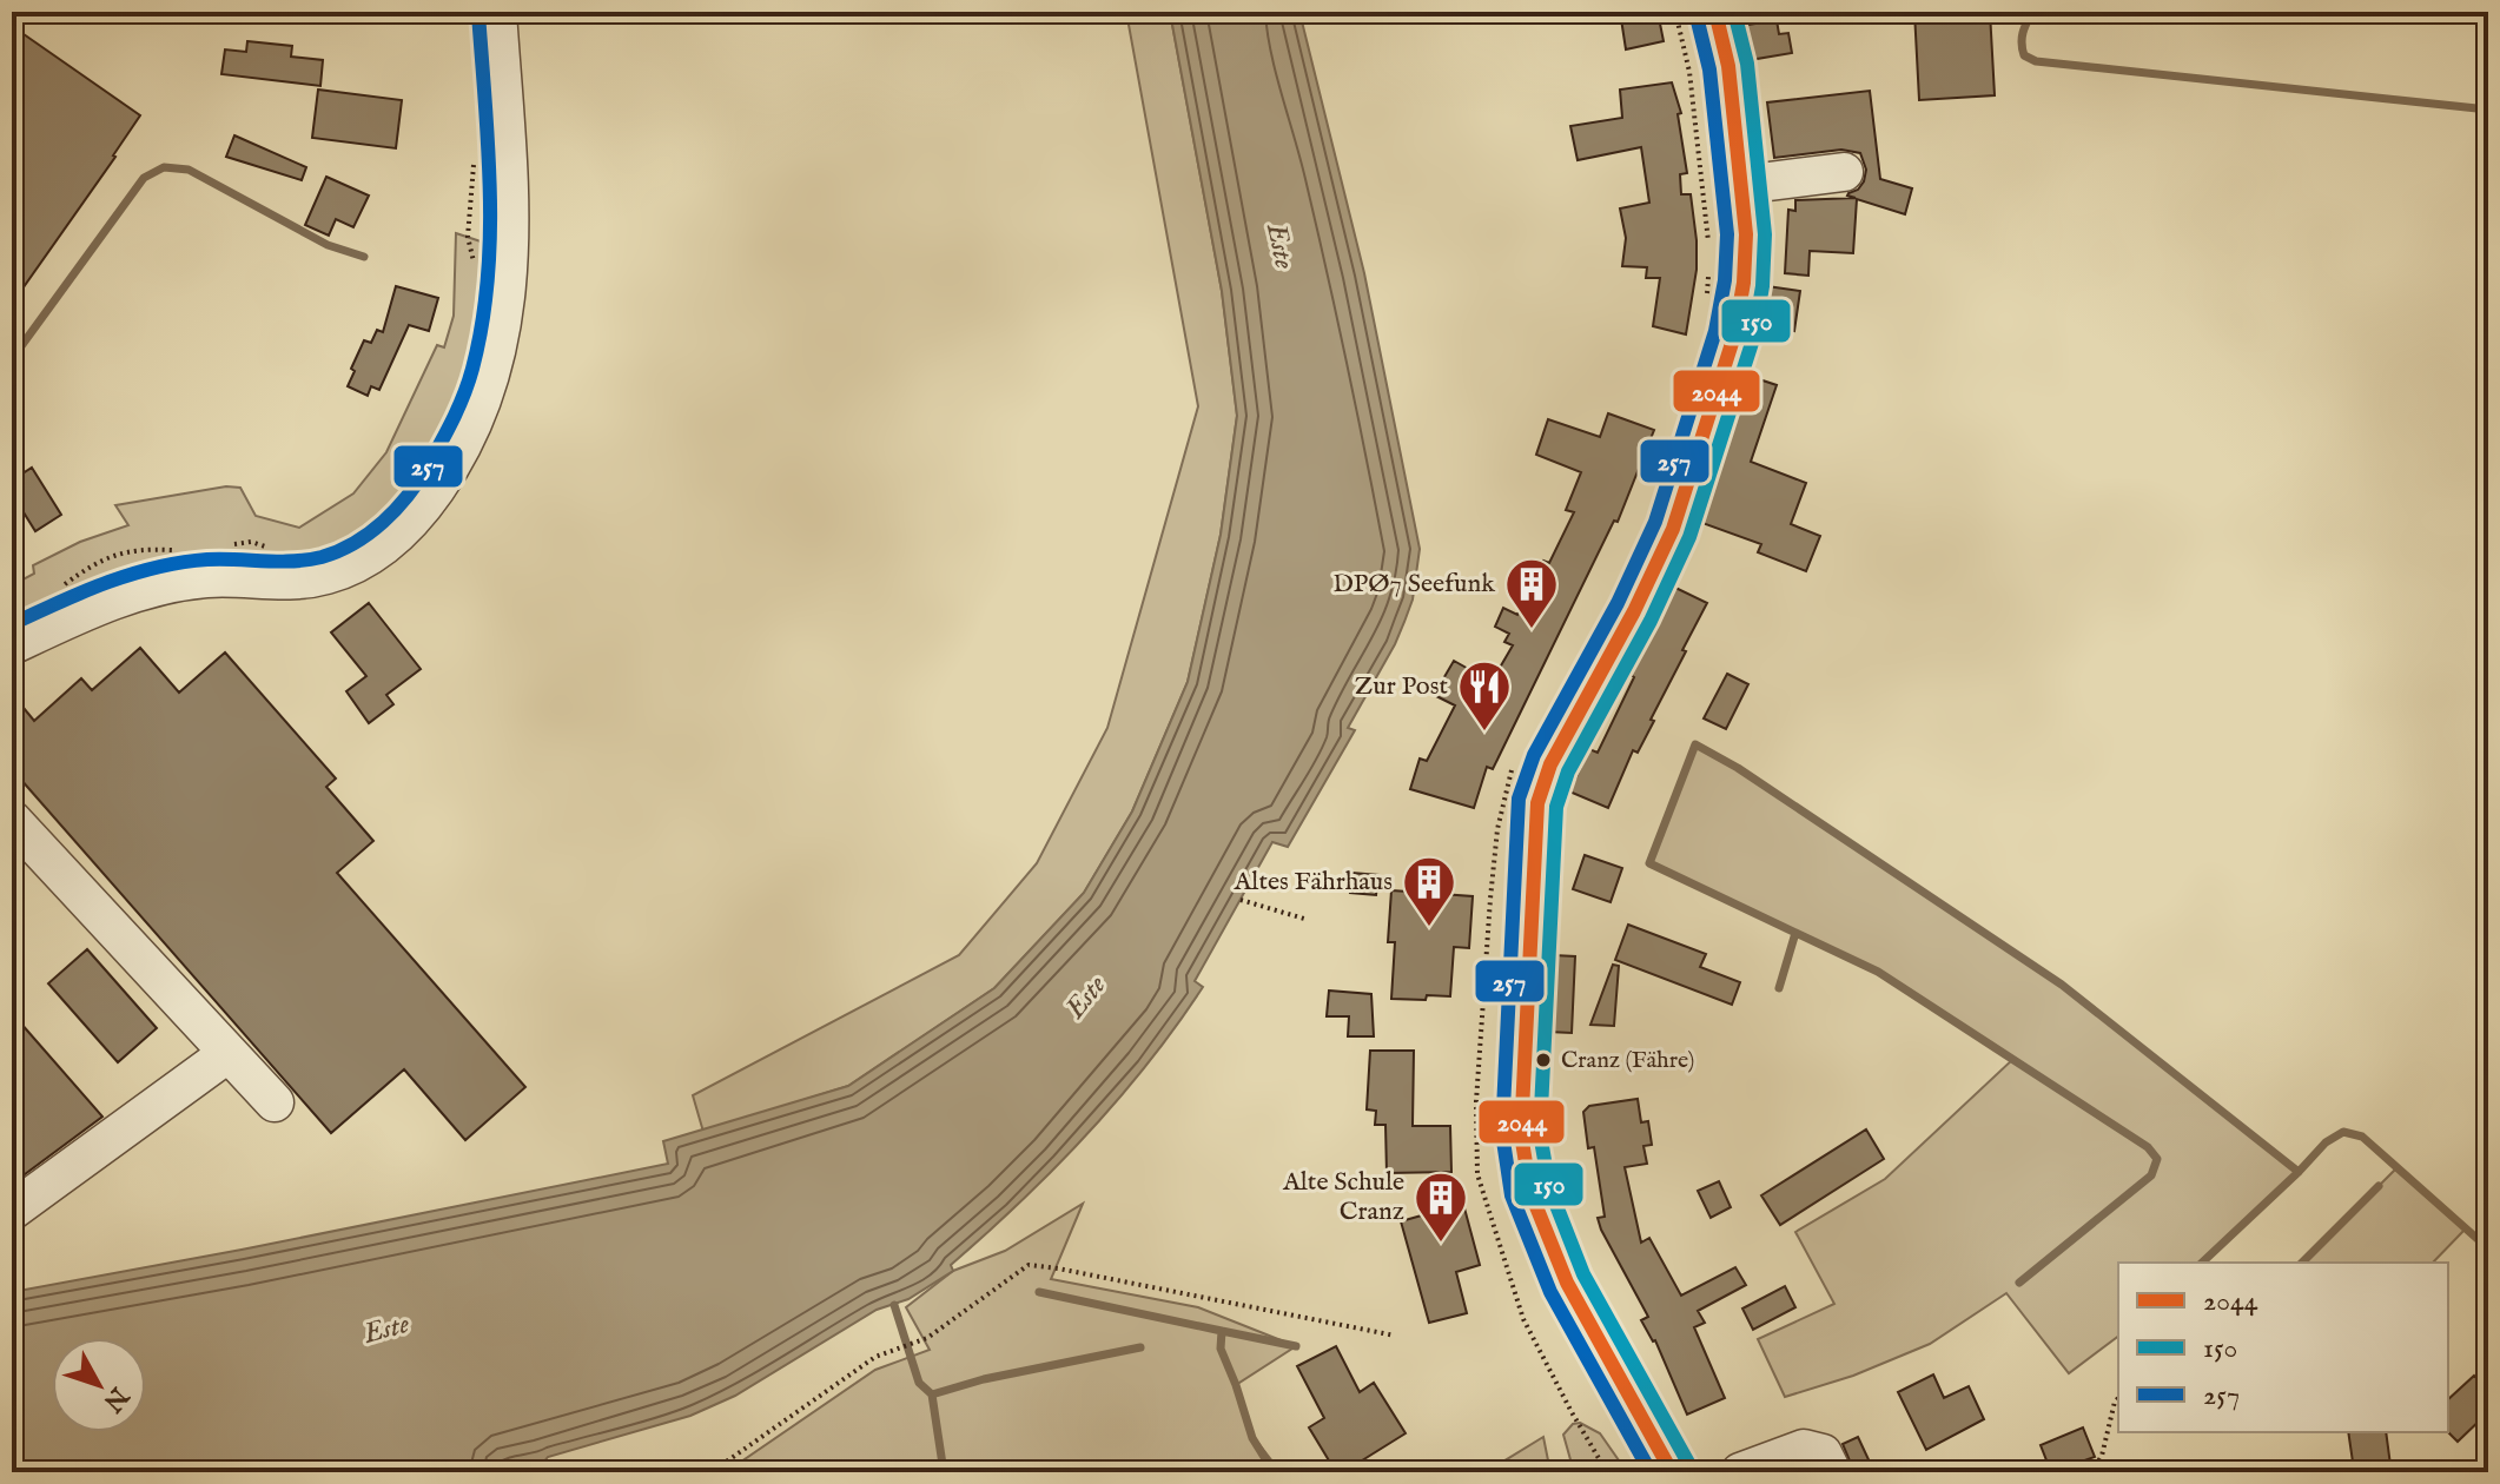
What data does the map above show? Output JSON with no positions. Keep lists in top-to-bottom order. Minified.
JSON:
{"water":["Este"],"places":{"building":["DPØ7 Seefunk","Altes Fährhaus","Alte Schule Cranz"],"restaurant":["Zur Post"],"other":["Cranz (Fähre)"]},"lines":["transit line 2044","transit line 150","transit line 257"],"legend":["2044","150","257"],"north":"bottom right"}
